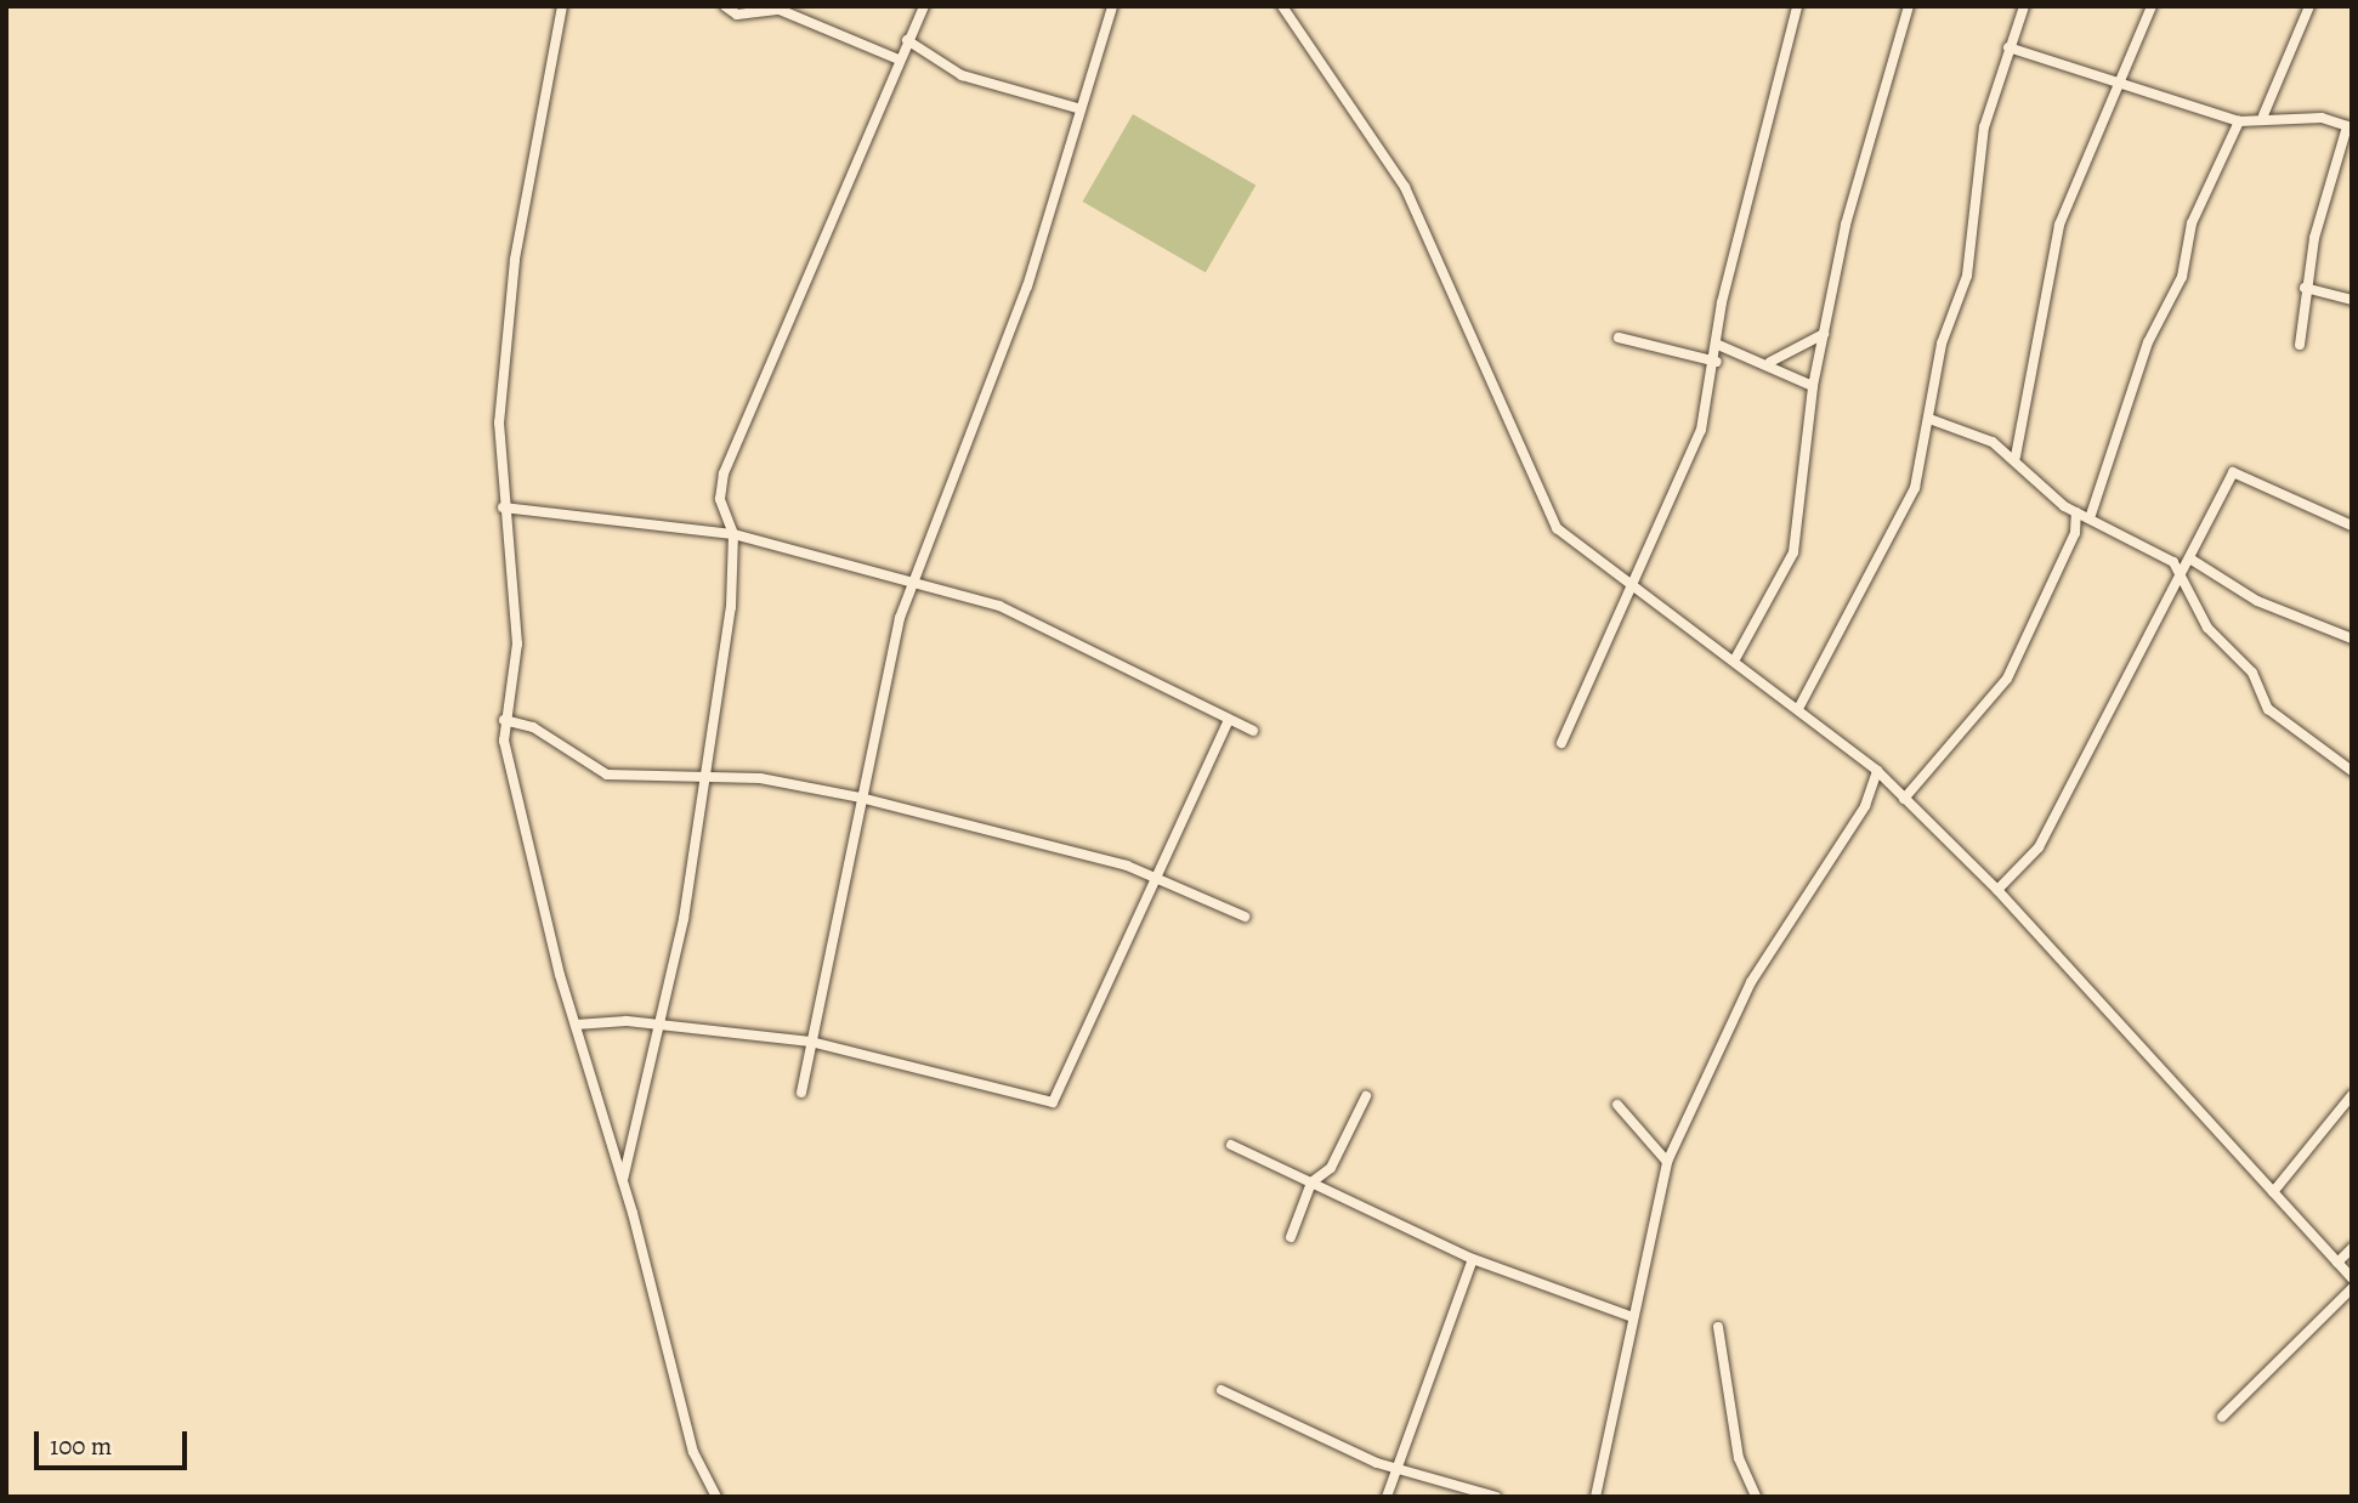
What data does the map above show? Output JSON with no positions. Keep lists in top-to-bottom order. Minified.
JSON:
{"scale_bar":"100 m"}
